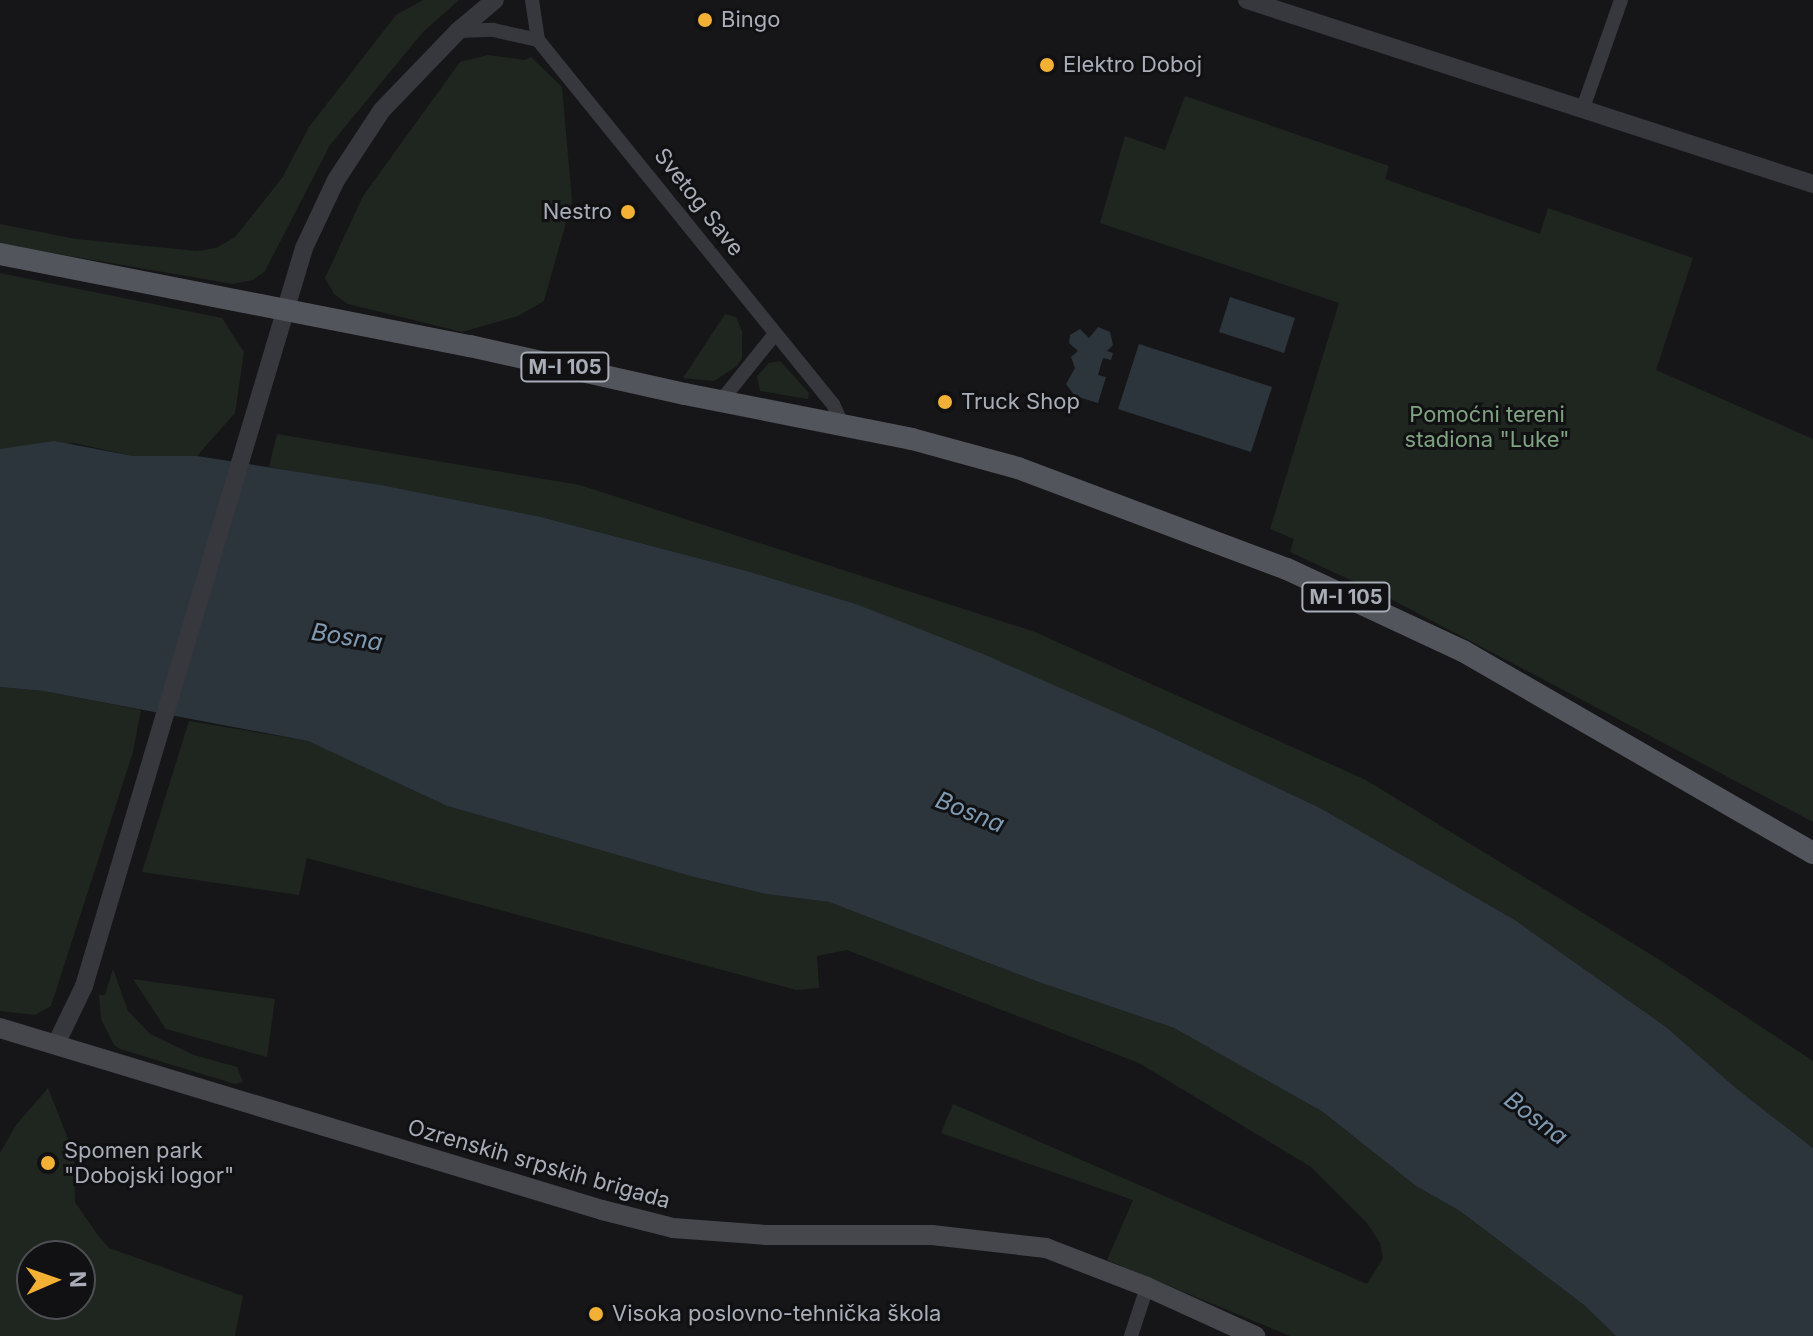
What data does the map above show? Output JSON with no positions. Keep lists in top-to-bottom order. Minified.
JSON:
{"streets":{"main road":["M-I 105","Ozrenskih srpskih brigada"],"street":["Svetog Save"]},"crossings":[["Svetog Save","M-I 105"]],"water":["Bosna"],"parks":["Pomoćni tereni stadiona \"Luke\""],"places":["Bingo","Elektro Doboj","Nestro","Truck Shop","Spomen park \"Dobojski logor\"","Visoka poslovno-tehnička škola"],"north":"right"}
